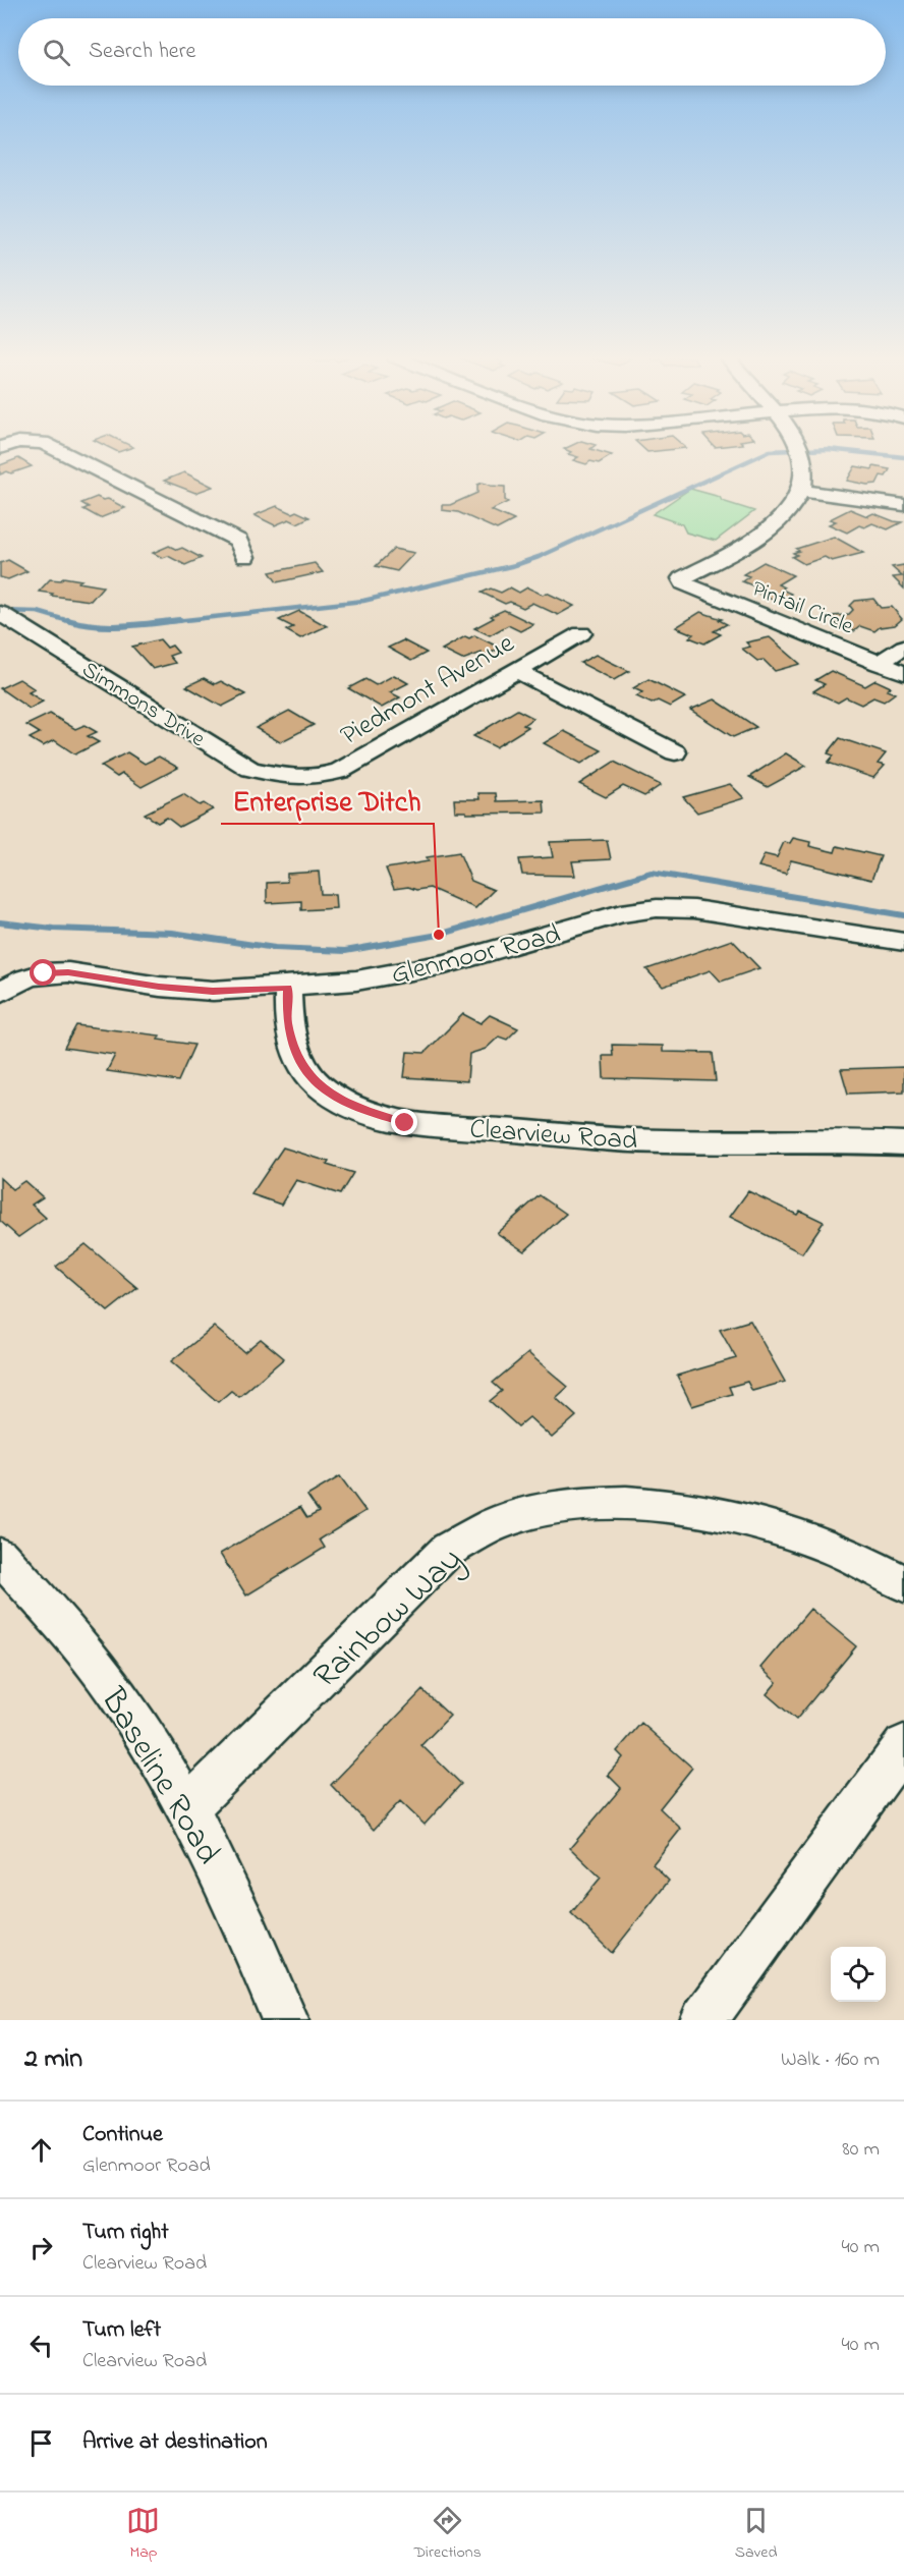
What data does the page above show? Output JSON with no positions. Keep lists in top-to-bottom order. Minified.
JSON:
{"streets":{"street":["Pintail Circle","Piedmont Avenue","Simmons Drive","Glenmoor Road","Clearview Road","Rainbow Way","Baseline Road"]},"crossings":[["Piedmont Avenue","Simmons Drive"],["Glenmoor Road","Clearview Road"],["Rainbow Way","Baseline Road"]],"places":["Enterprise Ditch"],"page":{"search":"Search here","heading":["2 min","Walk · 160 m"],"list":[["Continue","Glenmoor Road","80 m"],["Turn right","Clearview Road","40 m"],["Turn left","Clearview Road","40 m"],"Arrive at destination"],"nav":["Map","Directions","Saved"]}}
